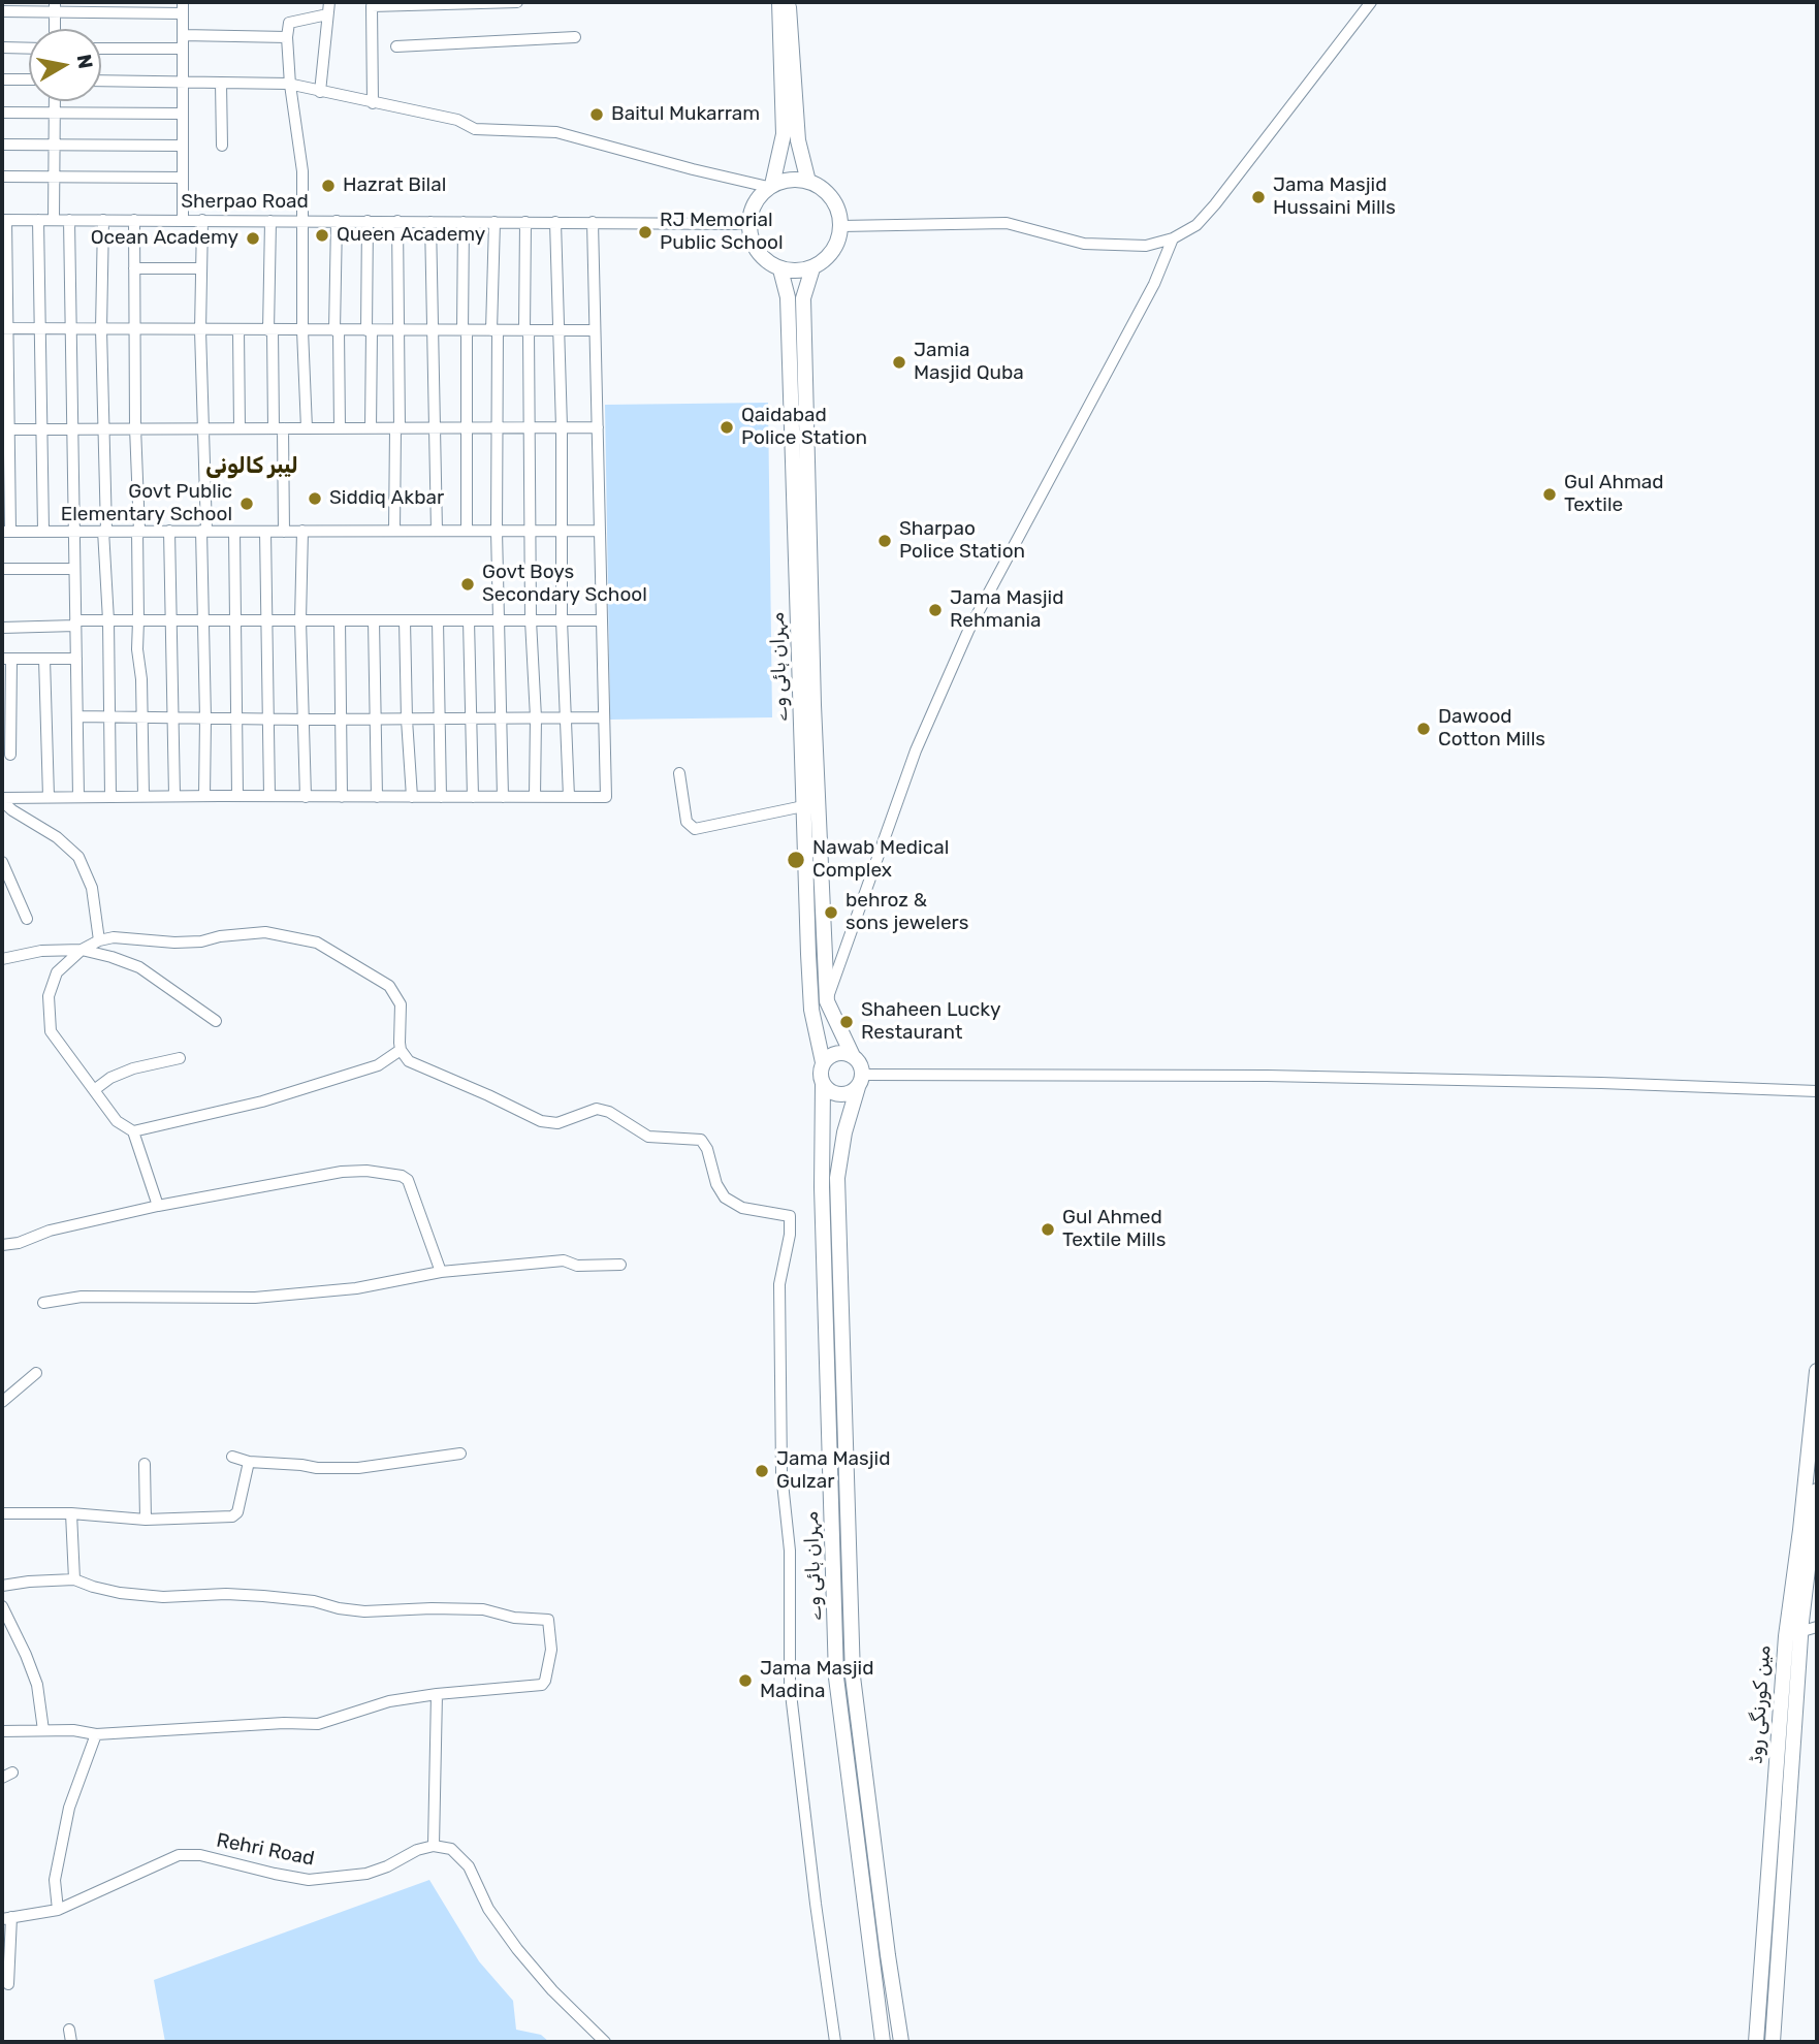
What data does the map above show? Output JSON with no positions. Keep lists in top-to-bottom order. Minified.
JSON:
{"streets":{"main road":["مہران ہائی وے","مین کورنگی روڈ"],"street":["Sherpao Road","Rehri Road"]},"crossings":[["Sherpao Road","مہران ہائی وے"]],"districts":["لیبر کالونی"],"places":["Baitul Mukarram","Hazrat Bilal","Jama Masjid Hussaini Mills","RJ Memorial Public School","Queen Academy","Ocean Academy","Jamia Masjid Quba","Qaidabad Police Station","Gul Ahmad Textile","Siddiq Akbar","Govt Public Elementary School","Sharpao Police Station","Govt Boys Secondary School","Jama Masjid Rehmania","Dawood Cotton Mills","Nawab Medical Complex","behroz & sons jewelers","Shaheen Lucky Restaurant","Gul Ahmed Textile Mills","Jama Masjid Gulzar","Jama Masjid Madina"],"north":"right"}
